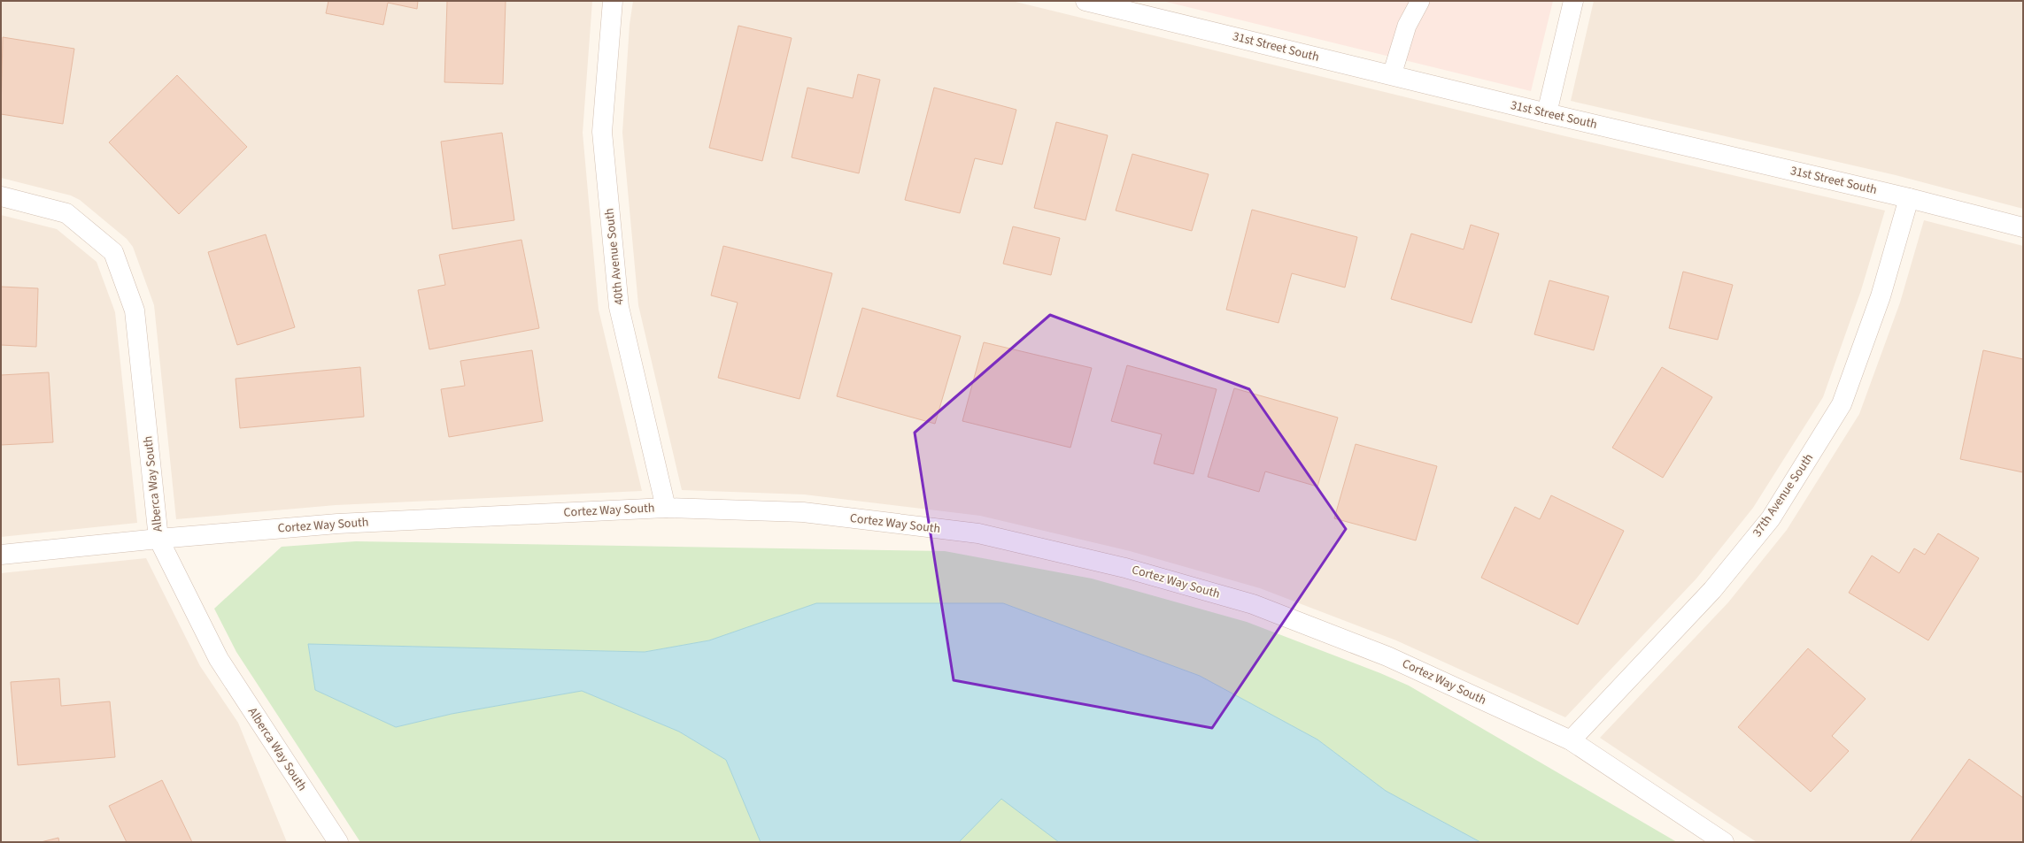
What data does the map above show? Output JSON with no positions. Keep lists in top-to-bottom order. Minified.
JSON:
{"streets":{"street":["31st Street South","40th Avenue South","Alberca Way South","37th Avenue South","Cortez Way South"]},"crossings":[["31st Street South","37th Avenue South"],["40th Avenue South","Cortez Way South"],["Alberca Way South","Cortez Way South"],["37th Avenue South","Cortez Way South"]]}
